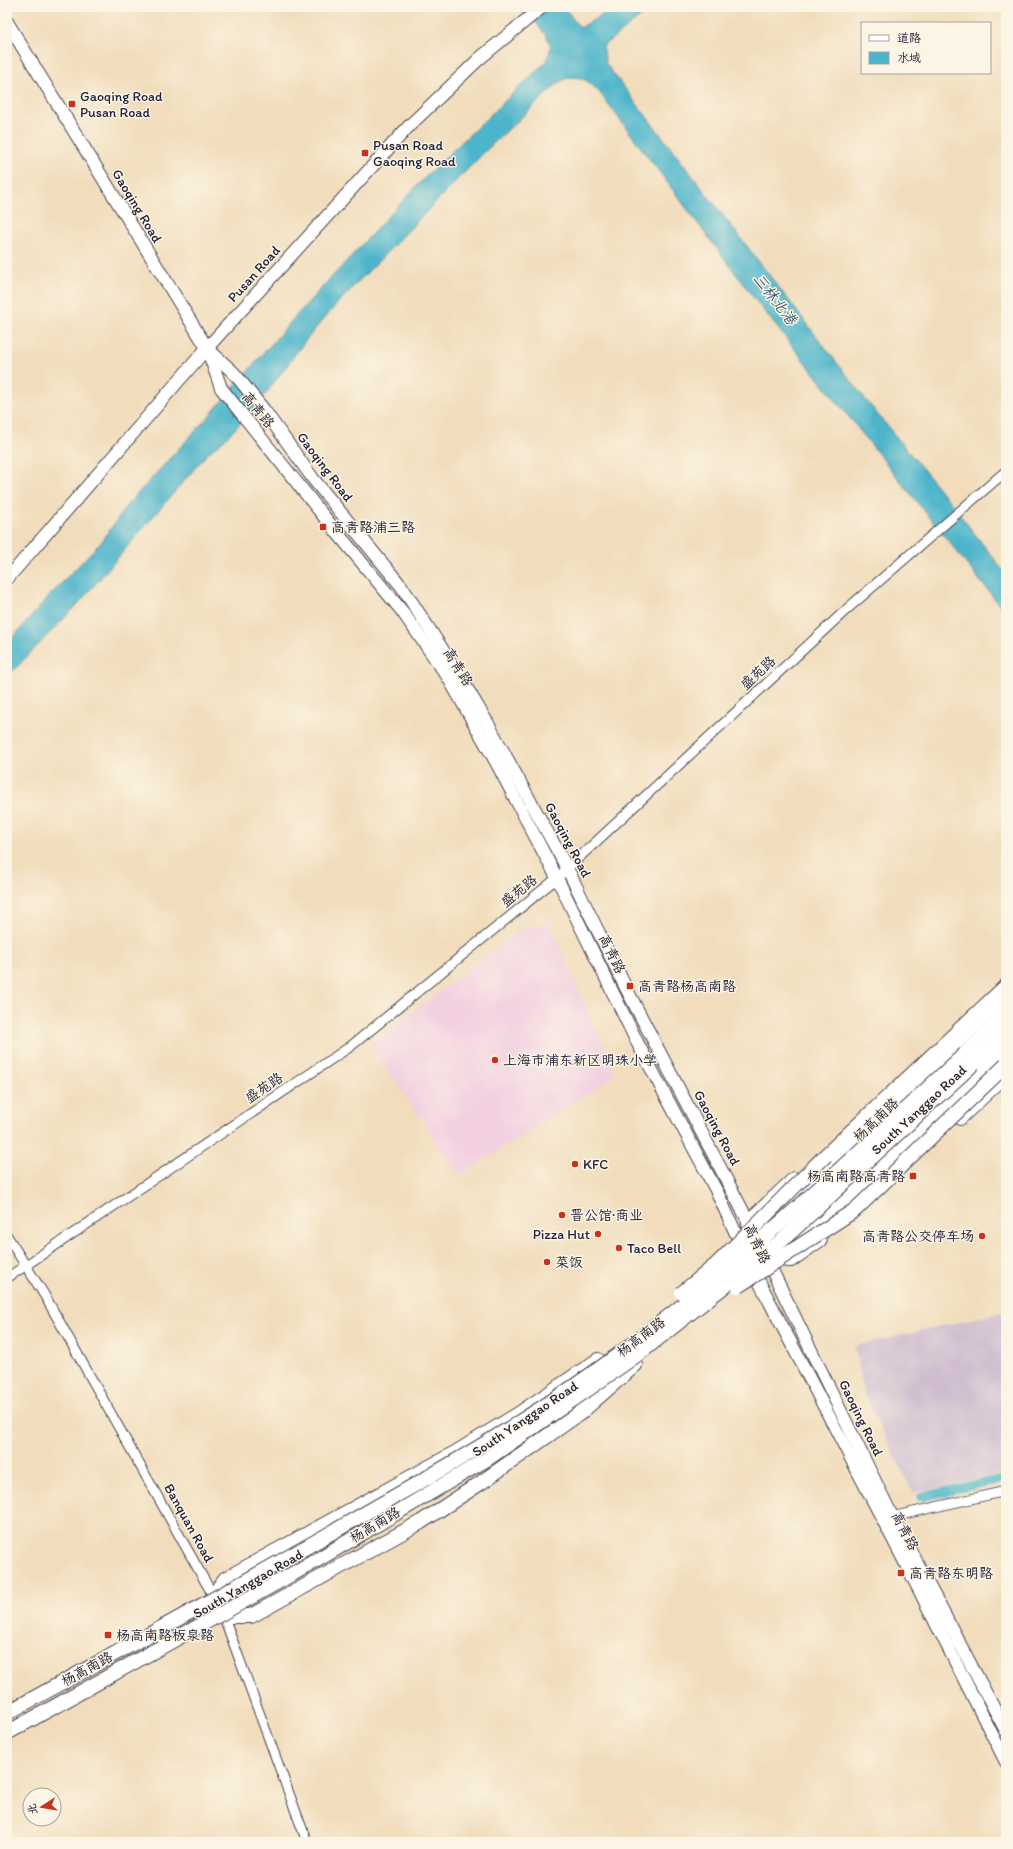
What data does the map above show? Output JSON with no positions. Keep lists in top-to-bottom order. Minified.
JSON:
{"streets":{"highway":["杨高南路"],"main road":["Gaoqing Road","Pusan Road","高青路","South Yanggao Road"],"street":["盛苑路","Banquan Road"]},"crossings":[["Gaoqing Road","Pusan Road"],["Gaoqing Road","高青路"],["Gaoqing Road","盛苑路"],["Gaoqing Road","South Yanggao Road"],["Gaoqing Road","杨高南路"],["Pusan Road","高青路"],["高青路","盛苑路"],["高青路","South Yanggao Road"],["高青路","杨高南路"],["盛苑路","Banquan Road"],["South Yanggao Road","杨高南路"],["South Yanggao Road","Banquan Road"]],"water":["三林北港"],"places":{"transit":["Gaoqing Road Pusan Road","Pusan Road Gaoqing Road","高青路浦三路","高青路杨高南路","杨高南路高青路","高青路东明路","杨高南路板泉路"],"other":["上海市浦东新区明珠小学","KFC","晋公馆·商业","Pizza Hut","高青路公交停车场","Taco Bell","菜饭"]},"legend":["道路","水域"],"north":"left"}
